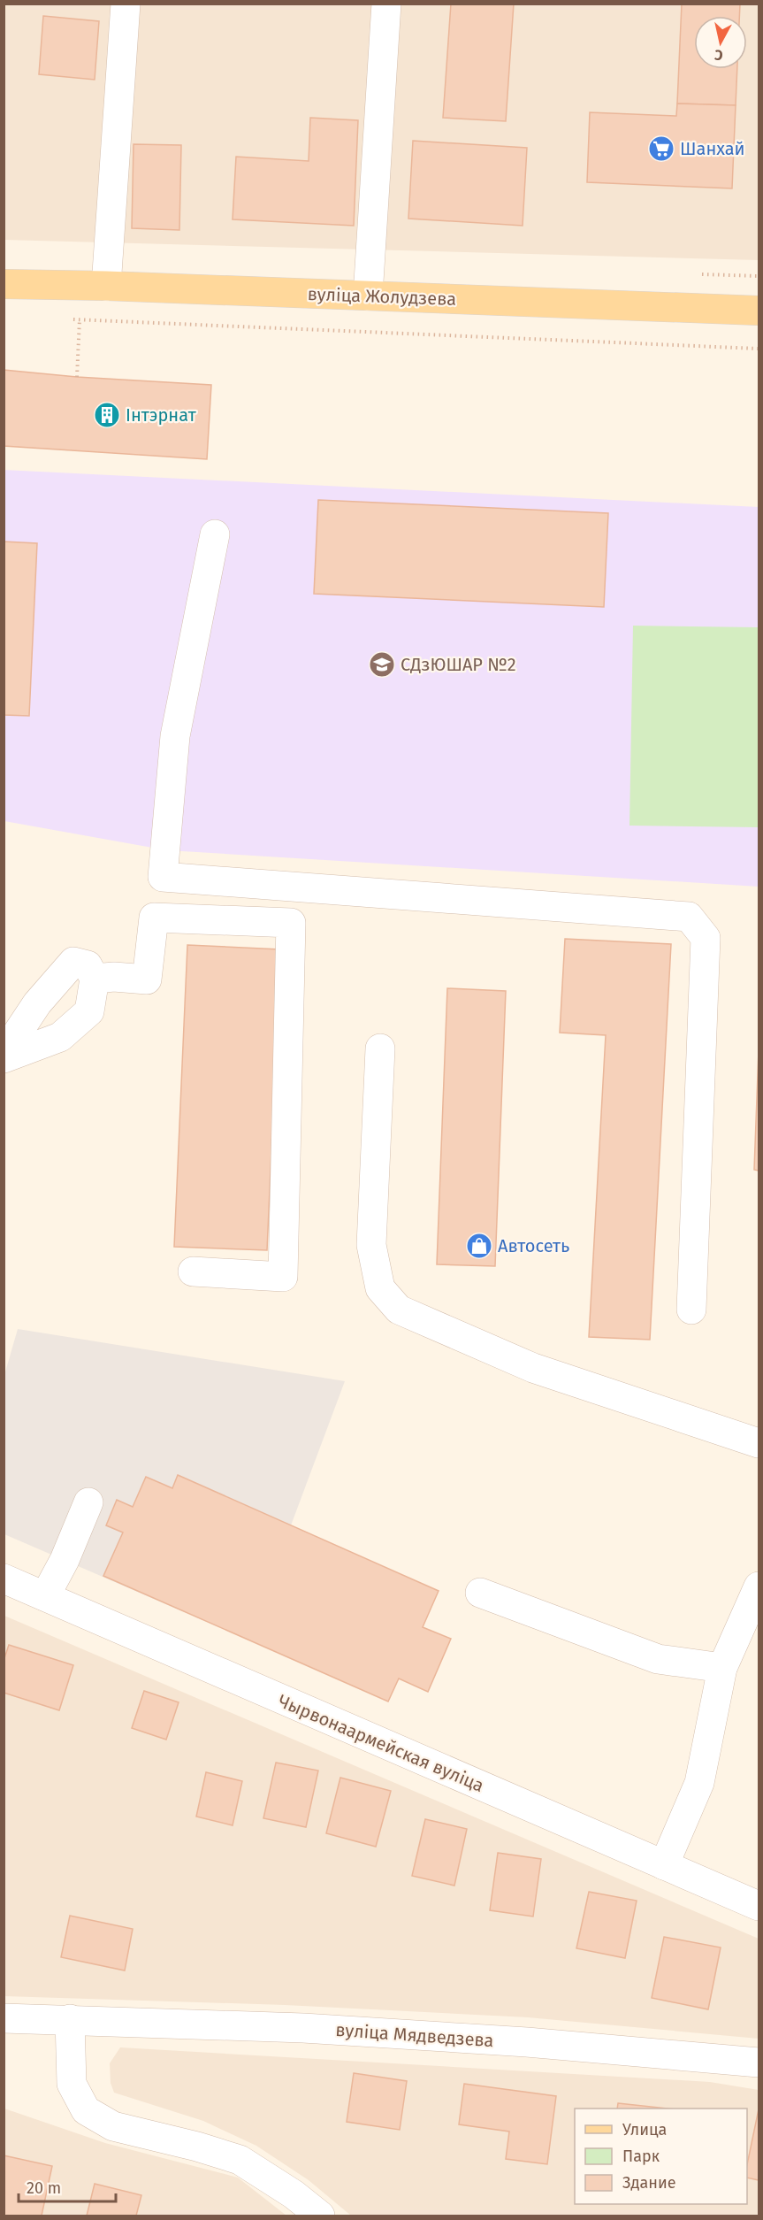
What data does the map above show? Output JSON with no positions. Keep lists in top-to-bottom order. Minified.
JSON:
{"streets":{"main road":["вуліца Жолудзева"],"street":["Чырвонаармейская вуліца","вуліца Мядведзева"]},"places":{"supermarket":["Шанхай"],"building":["Інтэрнат"],"school or university":["СДзЮШАР №2"],"shop":["Автосеть"]},"legend":["Улица","Парк","Здание"],"scale_bar":"20 m","north":"bottom"}
